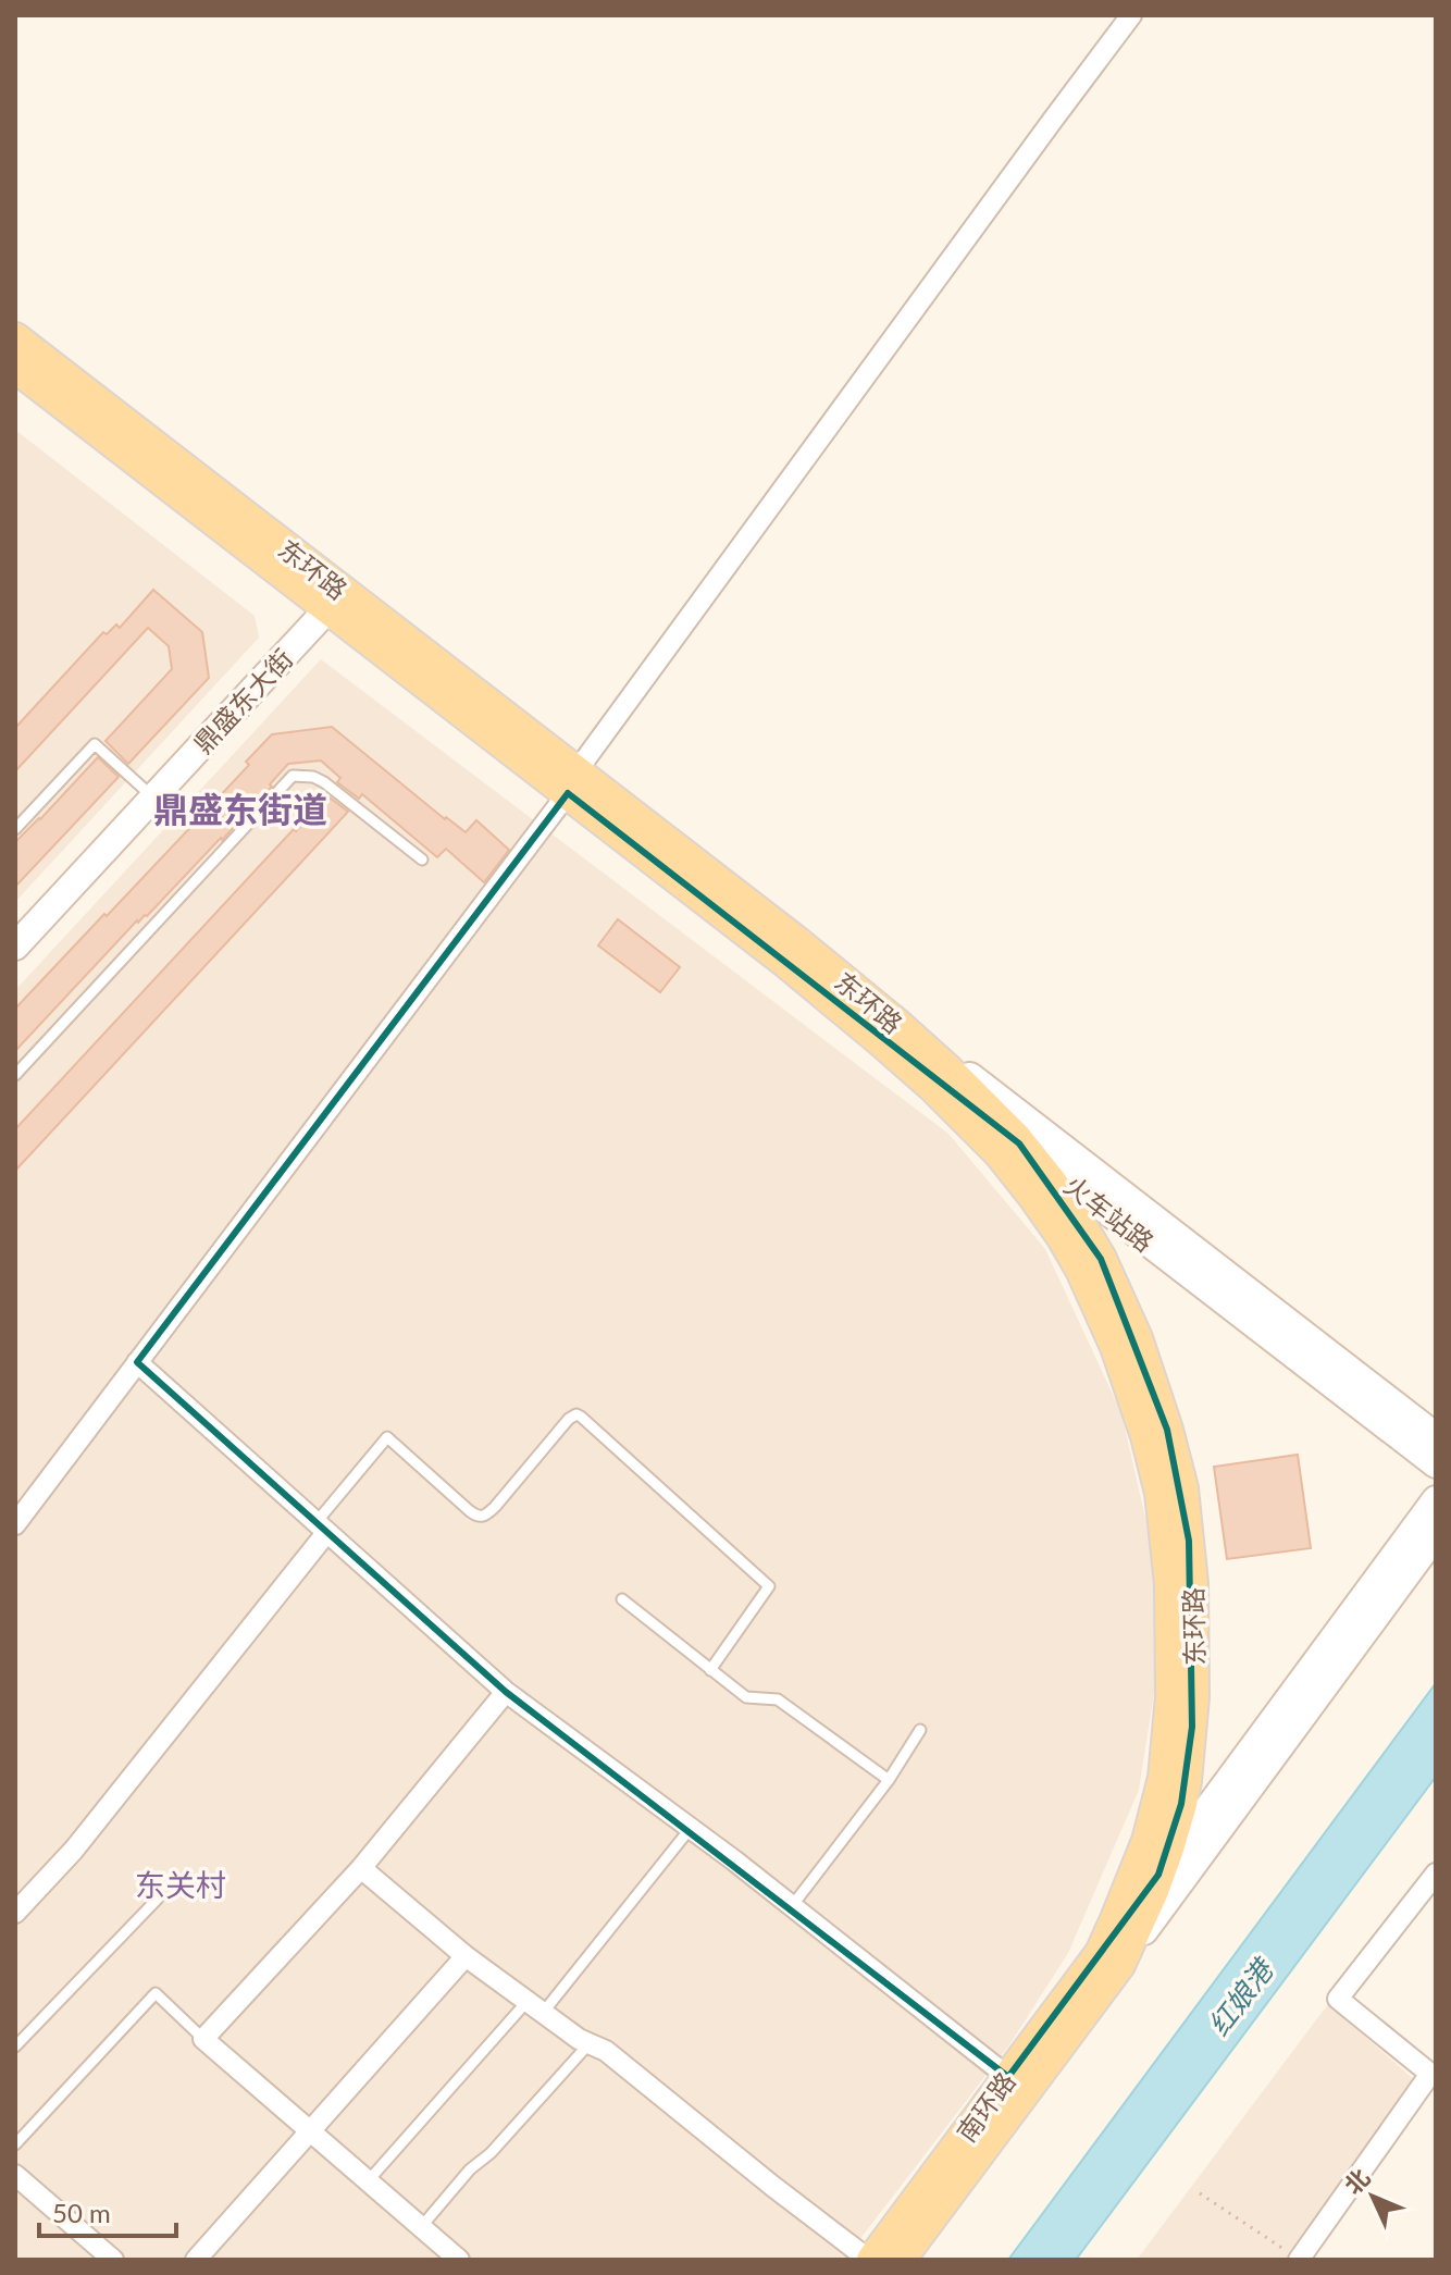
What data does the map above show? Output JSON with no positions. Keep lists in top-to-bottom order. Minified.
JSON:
{"streets":{"main road":["东环路","鼎盛东大街","火车站路","南环路"]},"crossings":[["东环路","鼎盛东大街"],["东环路","火车站路"],["东环路","南环路"]],"districts":["鼎盛东街道","东关村"],"water":["红娘港"],"scale_bar":"50 m","north":"top left"}
